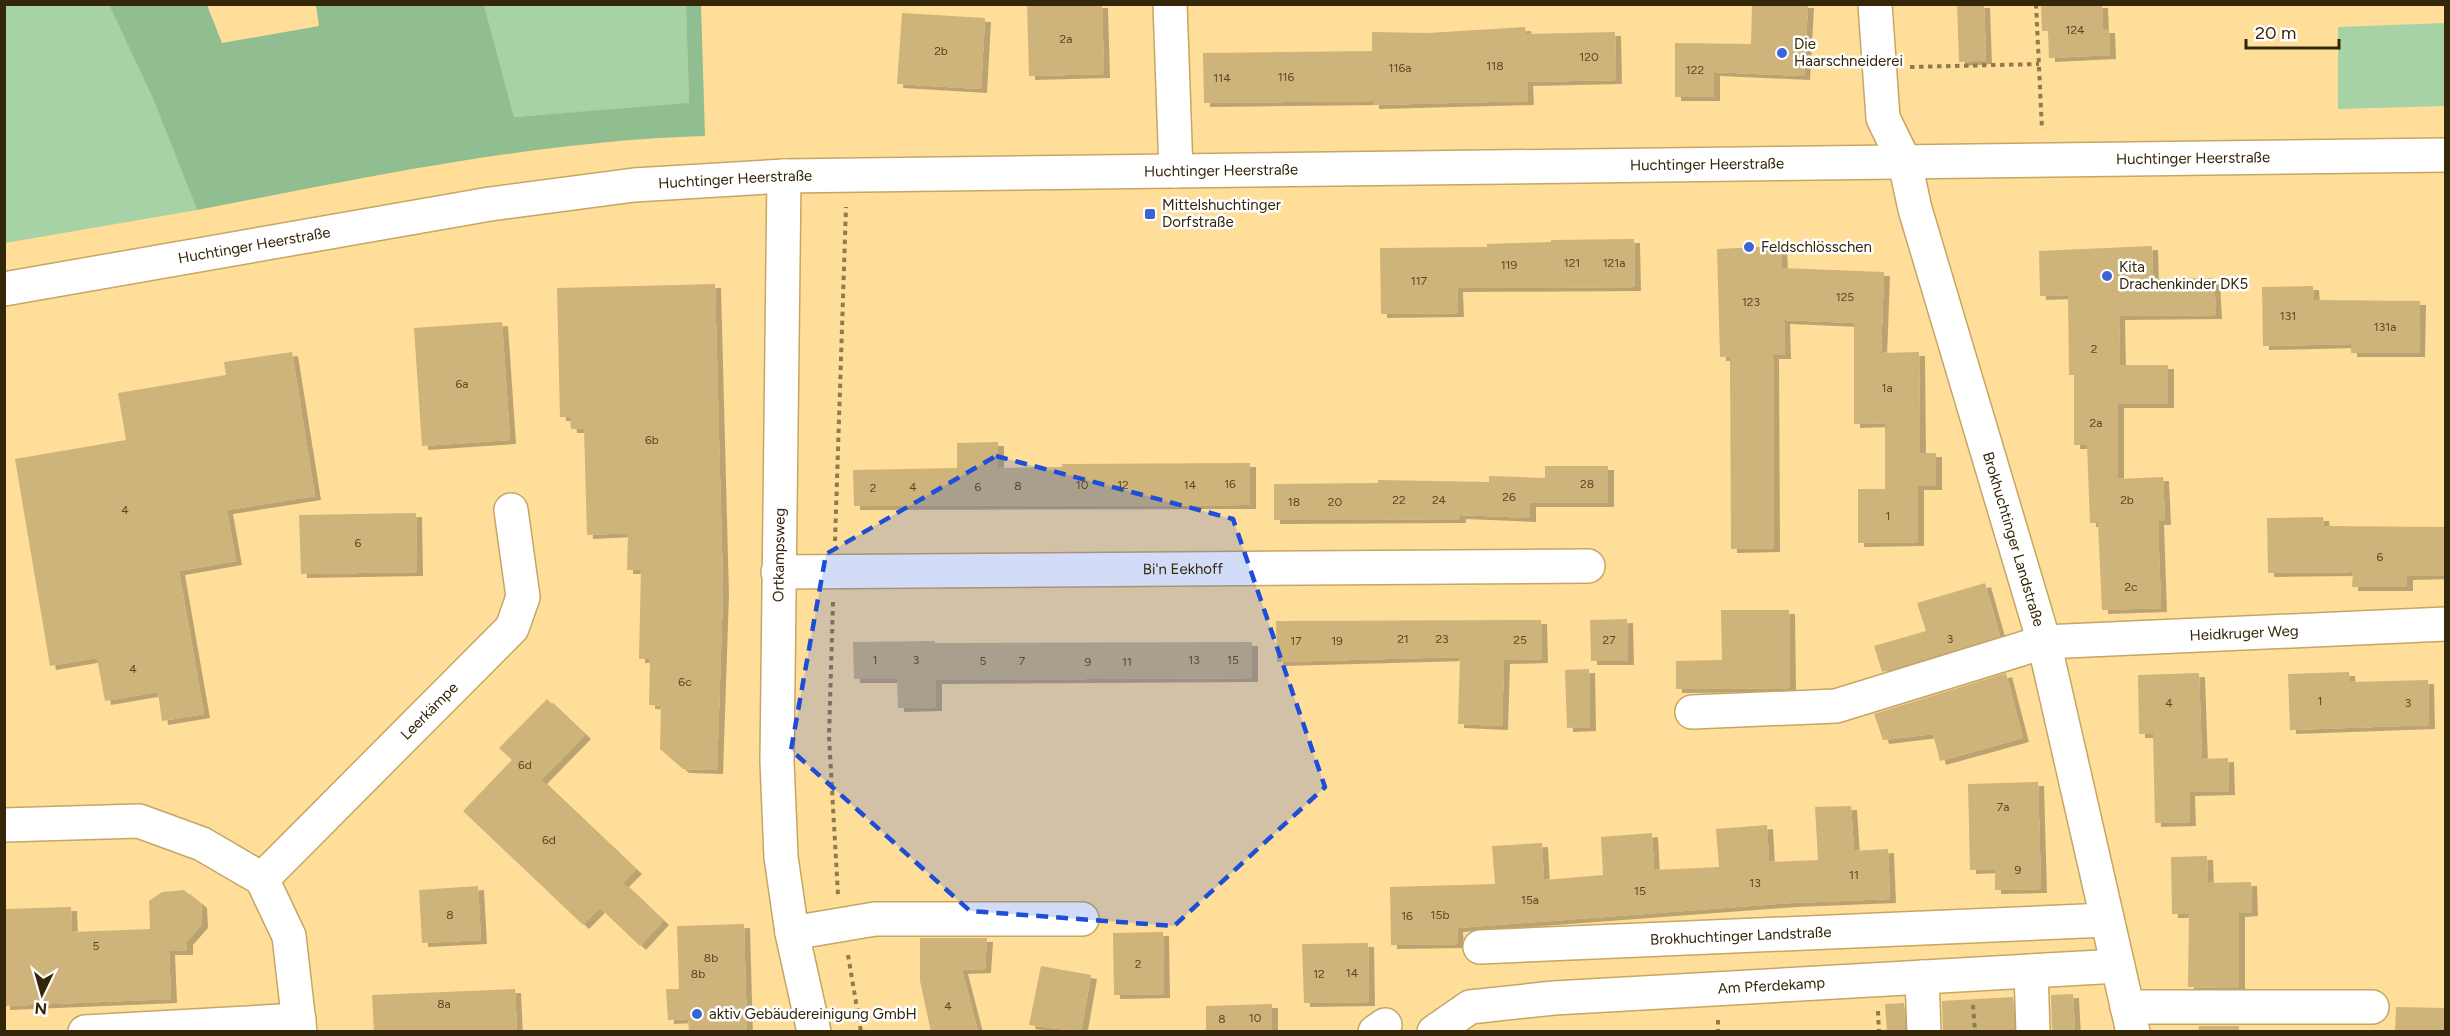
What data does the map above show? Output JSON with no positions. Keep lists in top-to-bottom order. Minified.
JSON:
{"streets":{"street":["Huchtinger Heerstraße","Brokhuchtinger Landstraße","Ortkampsweg","Bi'n Eekhoff","Heidkruger Weg","Leerkämpe","Am Pferdekamp"]},"crossings":[["Huchtinger Heerstraße","Brokhuchtinger Landstraße"],["Huchtinger Heerstraße","Ortkampsweg"],["Brokhuchtinger Landstraße","Heidkruger Weg"],["Brokhuchtinger Landstraße","Am Pferdekamp"],["Ortkampsweg","Bi'n Eekhoff"]],"places":{"other":["Die Haarschneiderei","Feldschlösschen","Kita Drachenkinder DK5","aktiv Gebäudereinigung GmbH"],"transit":["Mittelshuchtinger Dorfstraße"]},"house_numbers":["124","2a","2b","120","118","116a","122","116","114","121","121a","119","117","125","123","131","131a","2","6a","1a","2a","6b","16","28","10","12","14","8","4","6","2","26","22","24","2b","18","20","4","1","6","6","2c","21","23","3","25","27","17","19","1","3","13","15","5","7","9","11","4","6c","1","4","3","6d","7a","6d","9","11","13","15","15a","8","15b","16","5","8b","2","14","8b","12","8a","4","10","8"],"scale_bar":"20 m","north":"bottom"}
